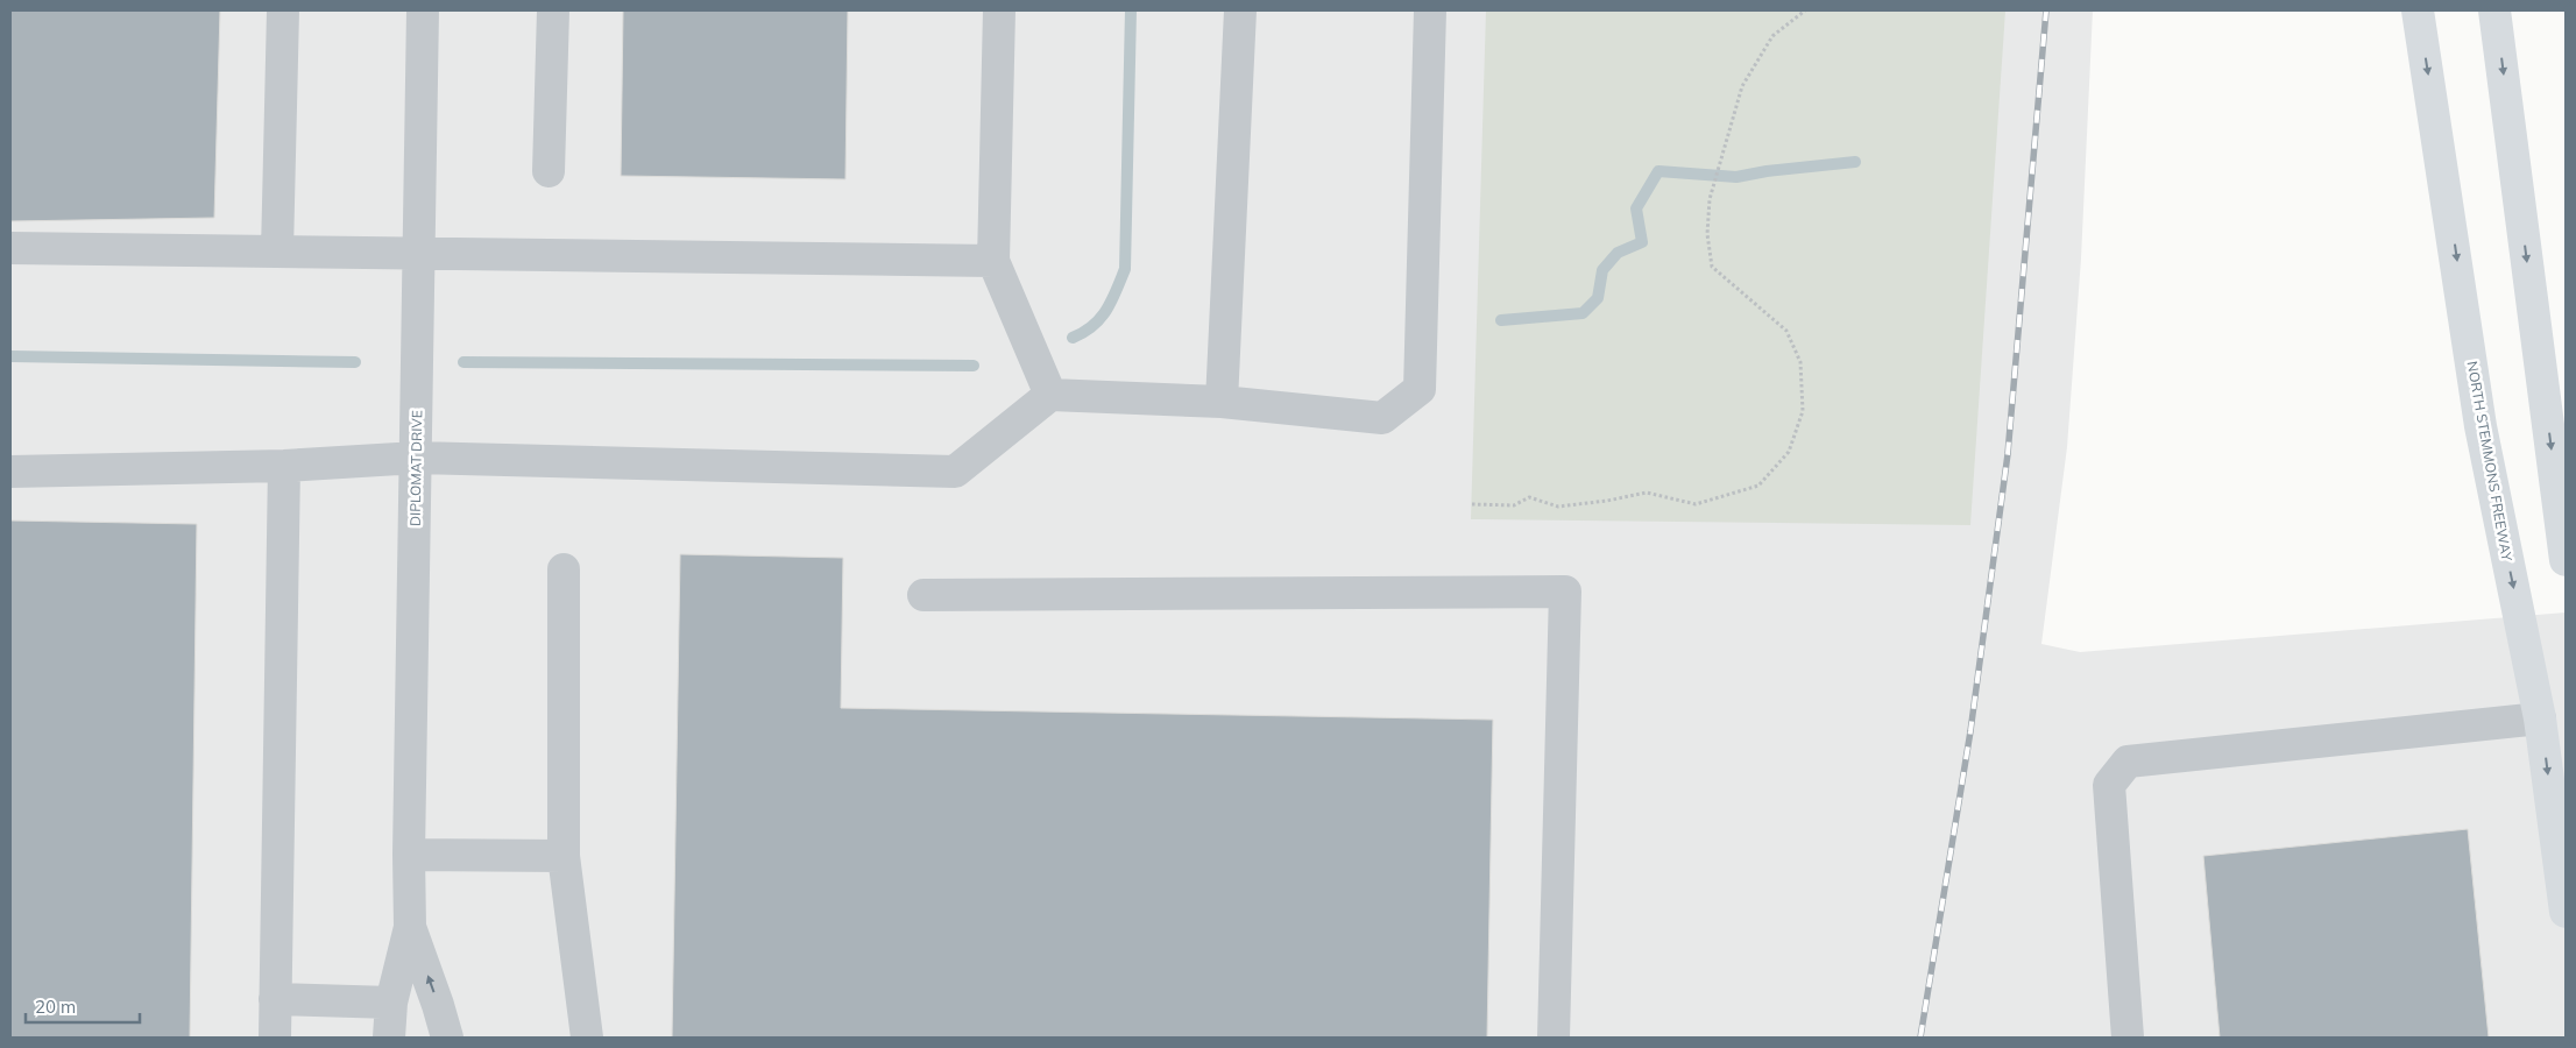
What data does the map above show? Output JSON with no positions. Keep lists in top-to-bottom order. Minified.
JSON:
{"streets":{"main road":["NORTH STEMMONS FREEWAY"],"street":["DIPLOMAT DRIVE"]},"scale_bar":"20 m"}
